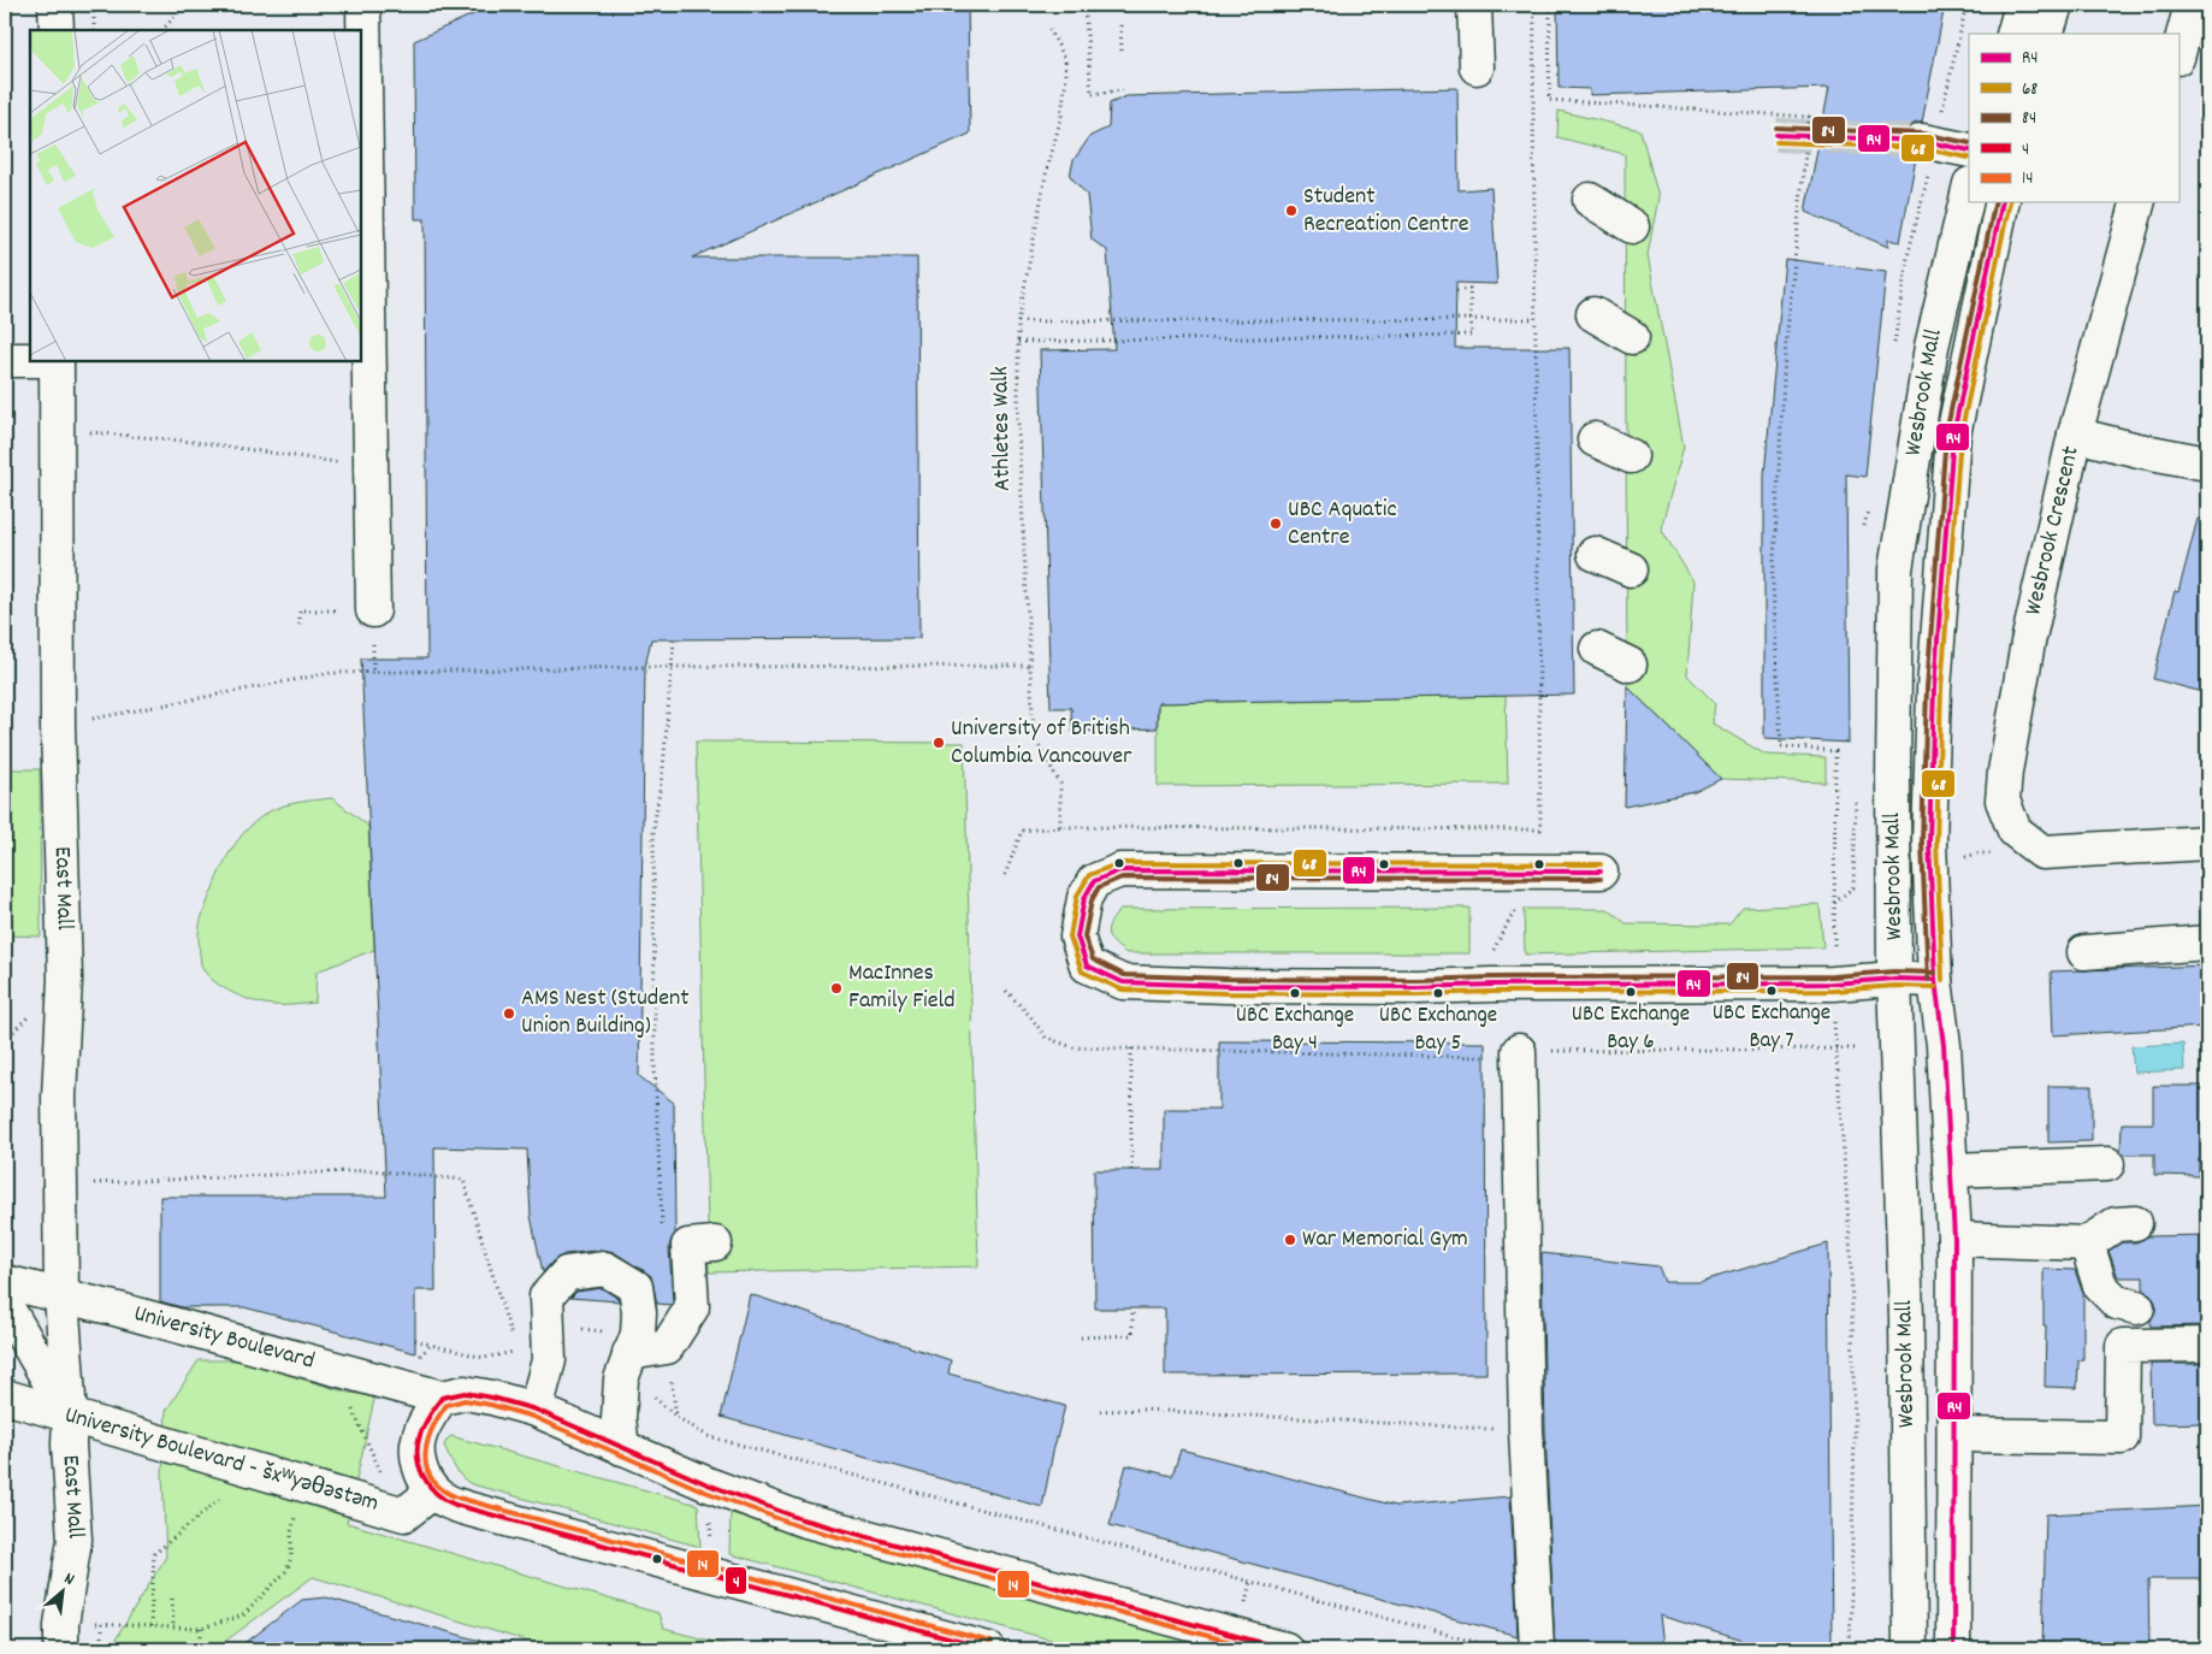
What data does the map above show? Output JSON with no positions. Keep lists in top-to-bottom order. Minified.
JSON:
{"streets":{"street":["Wesbrook Mall","Wesbrook Crescent","East Mall","University Boulevard","University Boulevard - šxʷyəθəstəm"],"path":["Athletes Walk"]},"crossings":[["East Mall","University Boulevard"],["East Mall","University Boulevard - šxʷyəθəstəm"]],"places":["Student Recreation Centre","UBC Aquatic Centre","University of British Columbia Vancouver","MacInnes Family Field","UBC Exchange Bay 7","UBC Exchange Bay 6","UBC Exchange Bay 4","UBC Exchange Bay 5","AMS Nest (Student Union Building)","War Memorial Gym"],"lines":["transit line 84","transit line R4","transit line 68","transit line 4","transit line 14"],"legend":["R4","68","84","4","14"],"north":"top right"}
